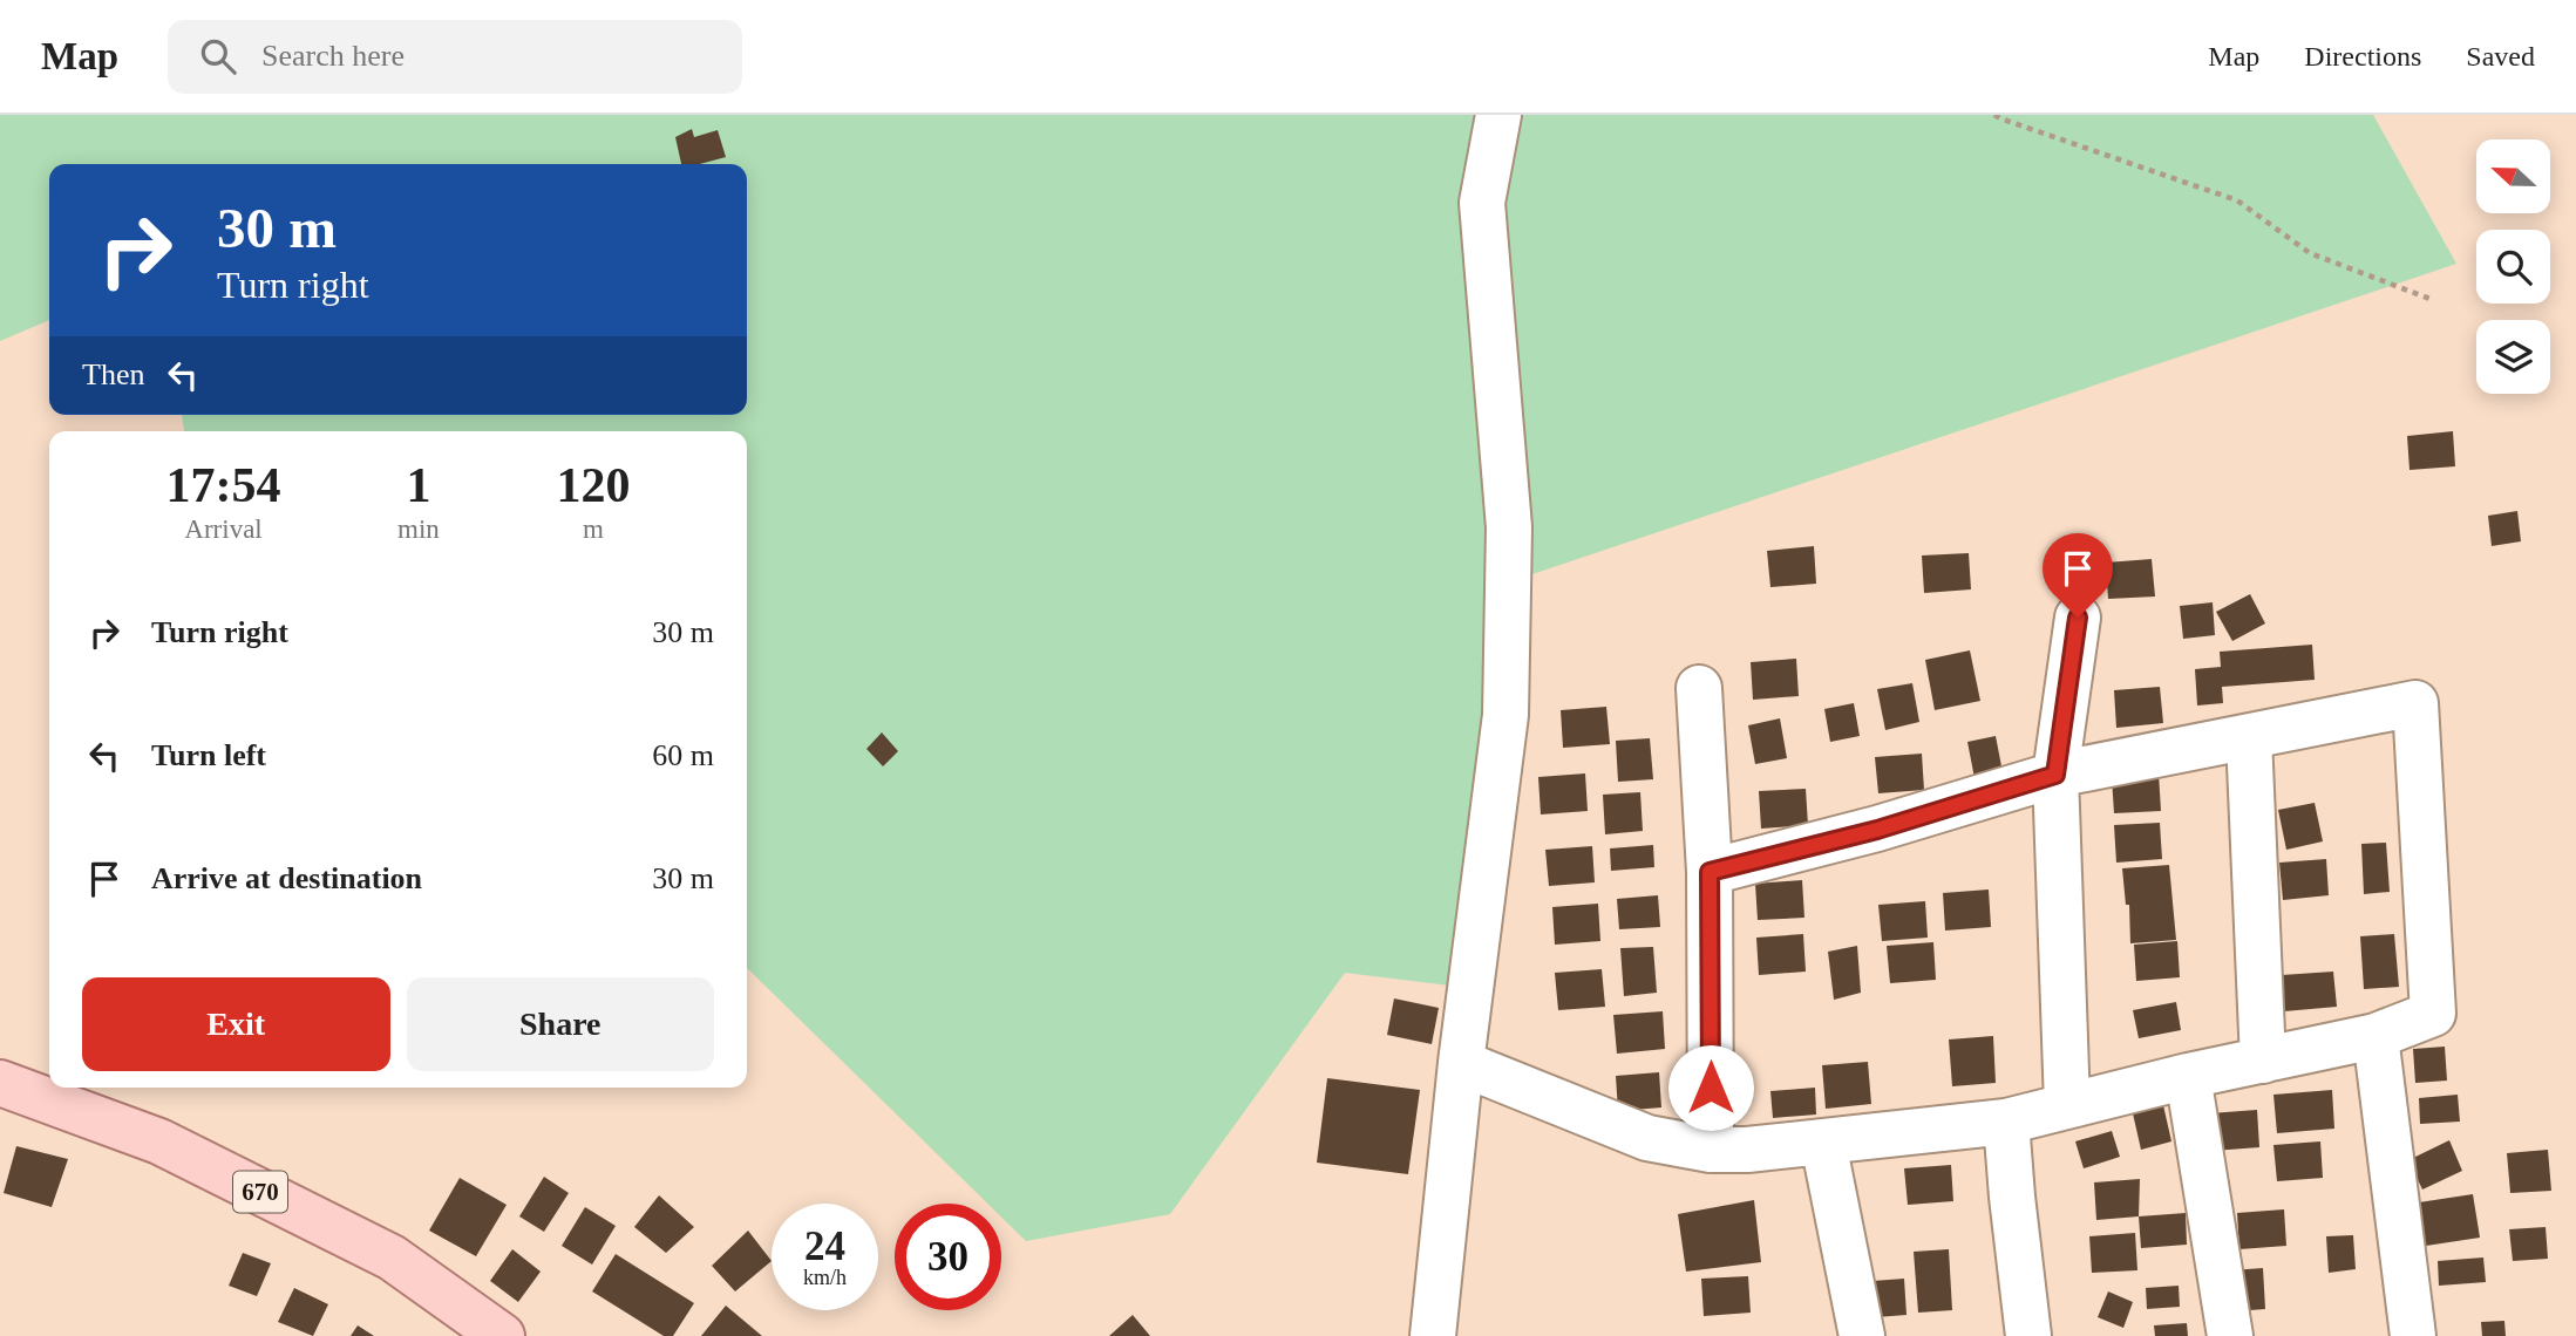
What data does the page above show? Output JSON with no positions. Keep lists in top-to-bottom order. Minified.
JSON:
{"streets":{"main road":["670"]},"north":"left","page":{"header":"Map","search":"Search here","nav":["Map","Directions","Saved"],"turn":["30 m","Turn right"],"then":"Then","eta":["17:54","Arrival","1","min","120","m"],"list":[{"name":"Turn right","value":"30 m"},{"name":"Turn left","value":"60 m"},{"name":"Arrive at destination","value":"30 m"}],"buttons":["Exit","Share"],"speed":"24 km/h","limit":"30"}}
